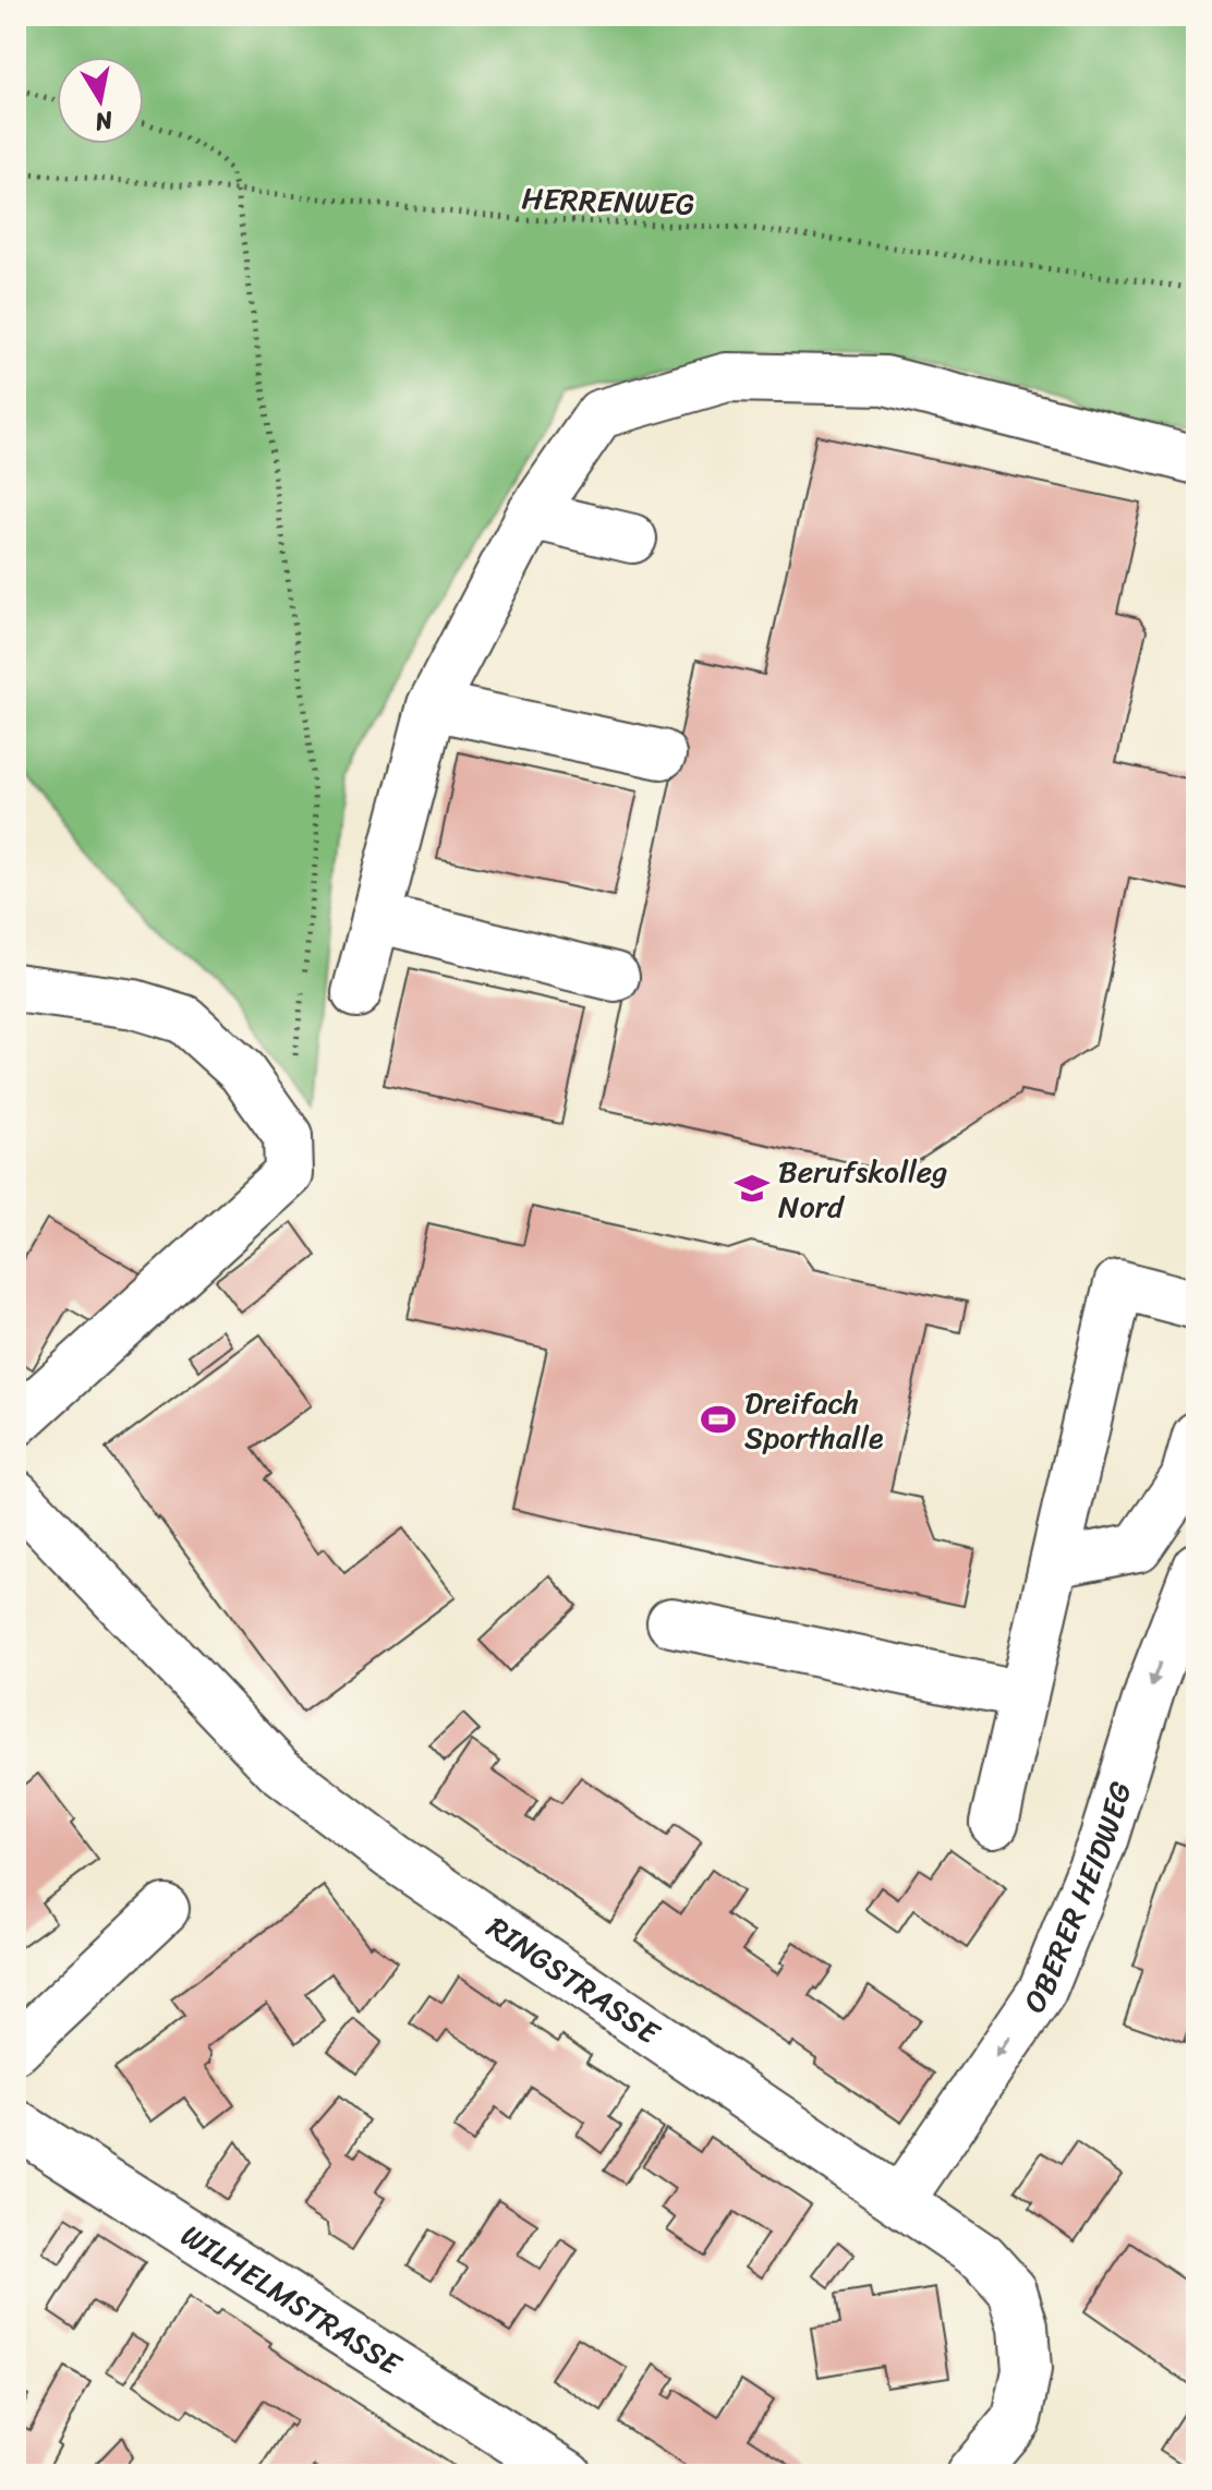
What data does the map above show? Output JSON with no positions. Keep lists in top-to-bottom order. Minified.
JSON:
{"streets":{"street":["OBERER HEIDWEG","RINGSTRASSE","WILHELMSTRASSE"],"path":["HERRENWEG"]},"crossings":[["OBERER HEIDWEG","RINGSTRASSE"]],"places":{"school or university":["Berufskolleg Nord"],"sports":["Dreifach Sporthalle"]},"north":"bottom"}
